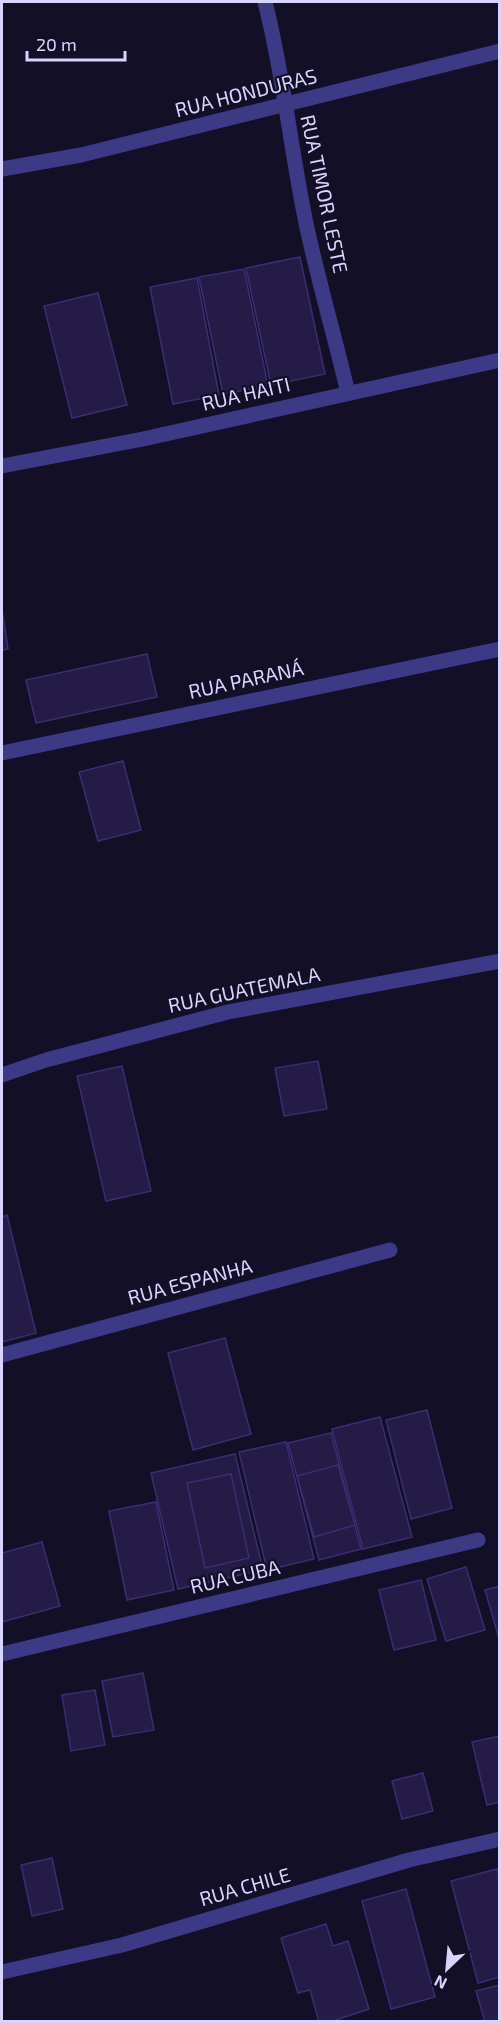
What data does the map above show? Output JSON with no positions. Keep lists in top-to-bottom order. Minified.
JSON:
{"streets":{"street":["RUA HONDURAS","RUA TIMOR LESTE","RUA HAITI","RUA PARANÁ","RUA GUATEMALA","RUA ESPANHA","RUA CUBA","RUA CHILE"]},"crossings":[["RUA HONDURAS","RUA TIMOR LESTE"],["RUA TIMOR LESTE","RUA HAITI"]],"scale_bar":"20 m","north":"bottom left"}
